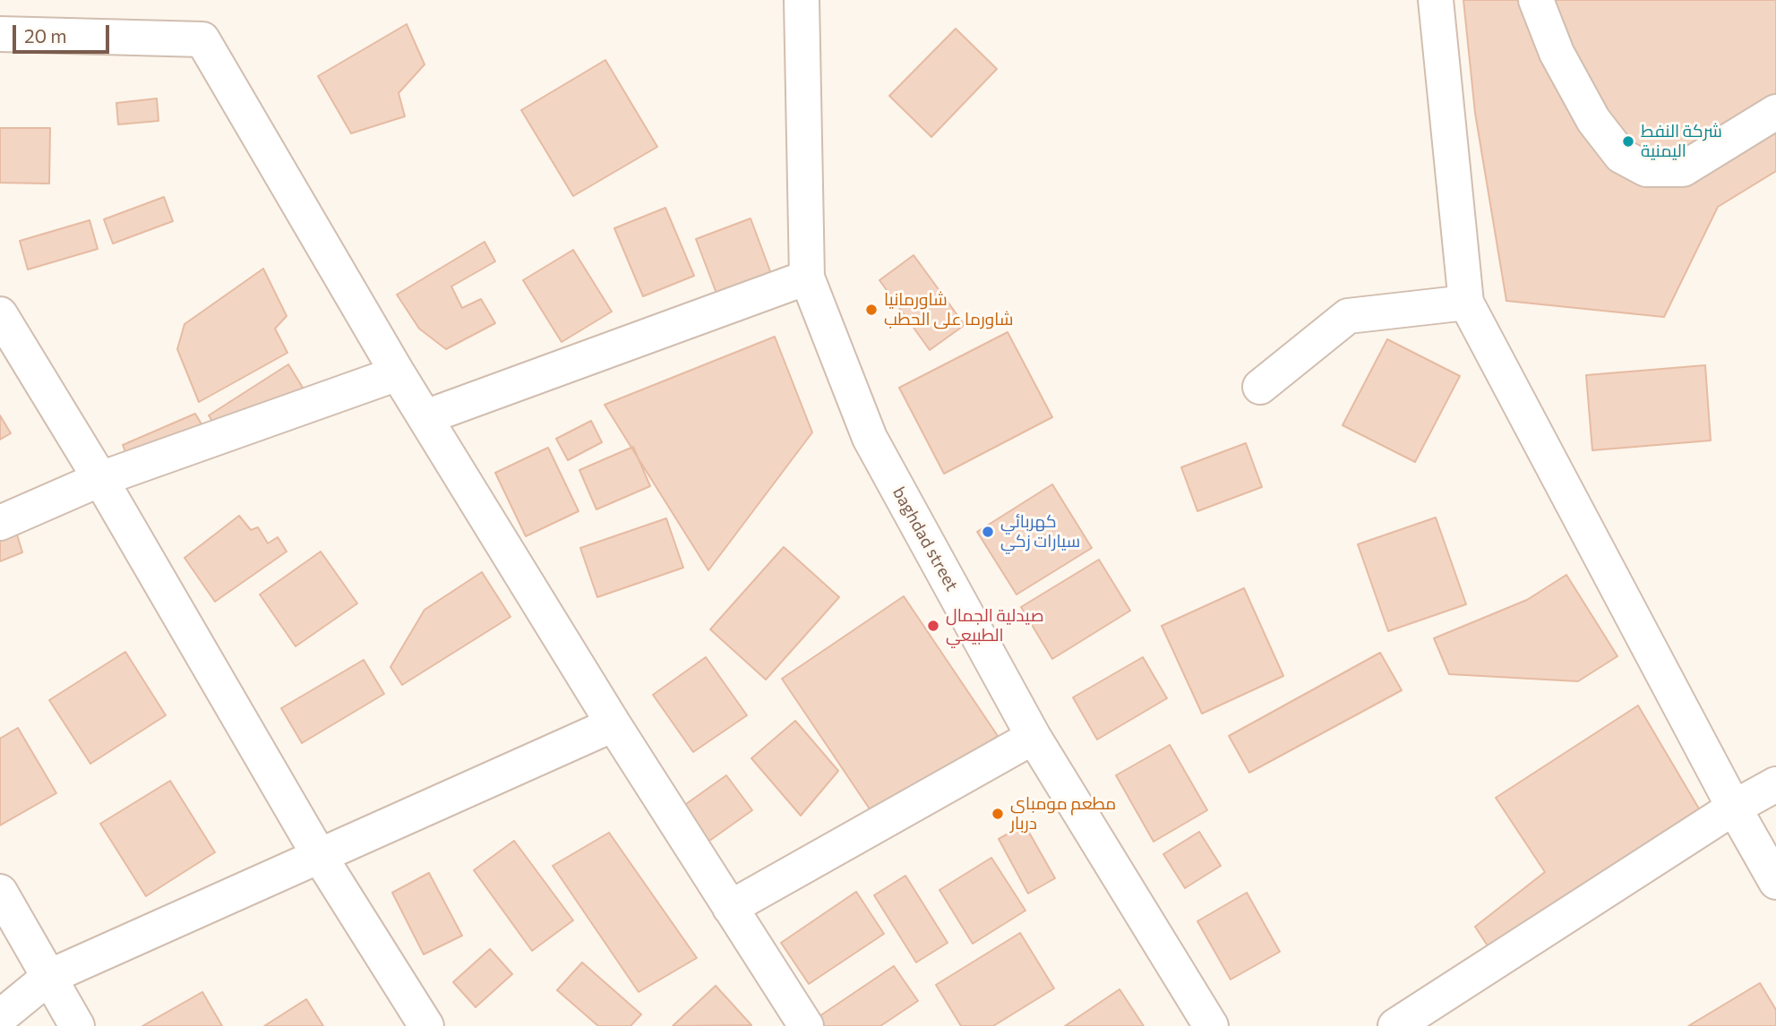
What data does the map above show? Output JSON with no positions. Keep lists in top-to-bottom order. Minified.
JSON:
{"streets":{"street":["baghdad street"]},"places":["شركة النفط اليمنية","شاورمانيا شاورما على الحطب","كهربائي سيارات زكي","صيدلية الجمال الطبيعي","مطعم مومباي دربار"],"scale_bar":"20 m"}
